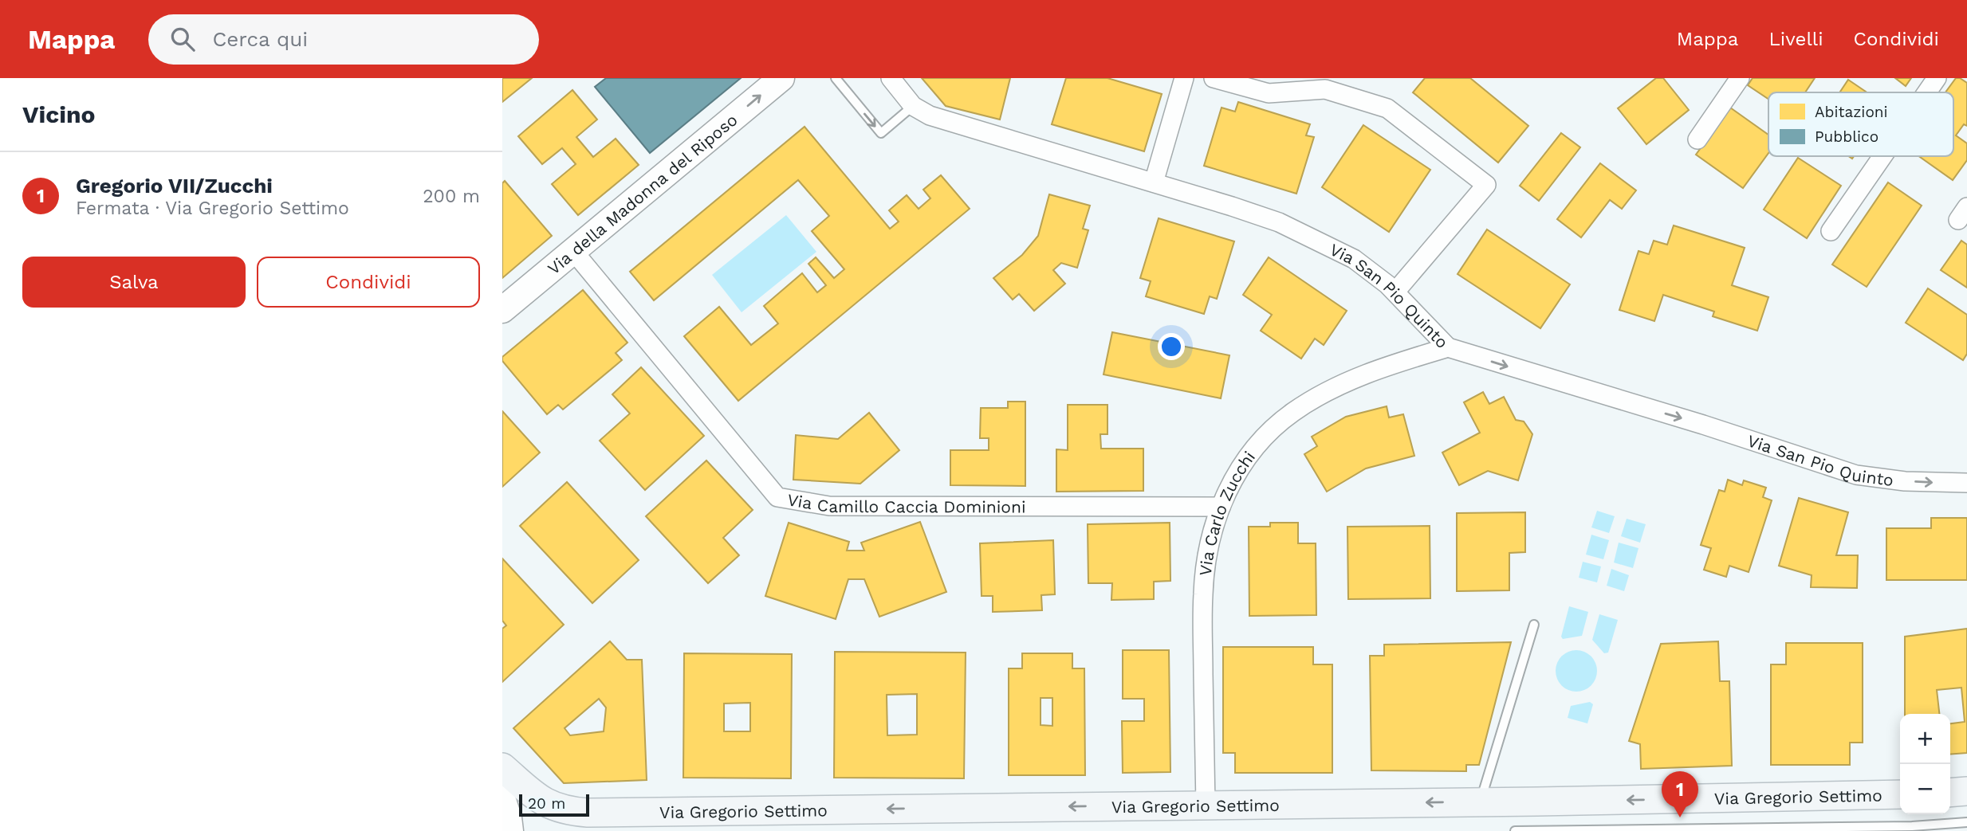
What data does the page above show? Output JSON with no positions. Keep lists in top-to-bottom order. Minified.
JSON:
{"streets":{"main road":["Via Gregorio Settimo"],"street":["Via della Madonna del Riposo","Via San Pio Quinto","Via Camillo Caccia Dominioni","Via Carlo Zucchi"]},"crossings":[["Via della Madonna del Riposo","Via Camillo Caccia Dominioni"],["Via San Pio Quinto","Via Carlo Zucchi"],["Via Camillo Caccia Dominioni","Via Carlo Zucchi"],["Via Carlo Zucchi","Via Gregorio Settimo"]],"one_way":["Via della Madonna del Riposo","Via San Pio Quinto","Via Gregorio Settimo"],"legend":["Abitazioni","Pubblico"],"scale_bar":"20 m","page":{"header":"Mappa","search":"Cerca qui","nav":["Mappa","Livelli","Condividi"],"heading":"Vicino","list":[{"mark":"1","name":"Gregorio VII/Zucchi","note":"Fermata · Via Gregorio Settimo","value":"200 m"}],"buttons":["Salva","Condividi"],"map_buttons":["+","−"],"pins":"1","scale":"20 m"}}
